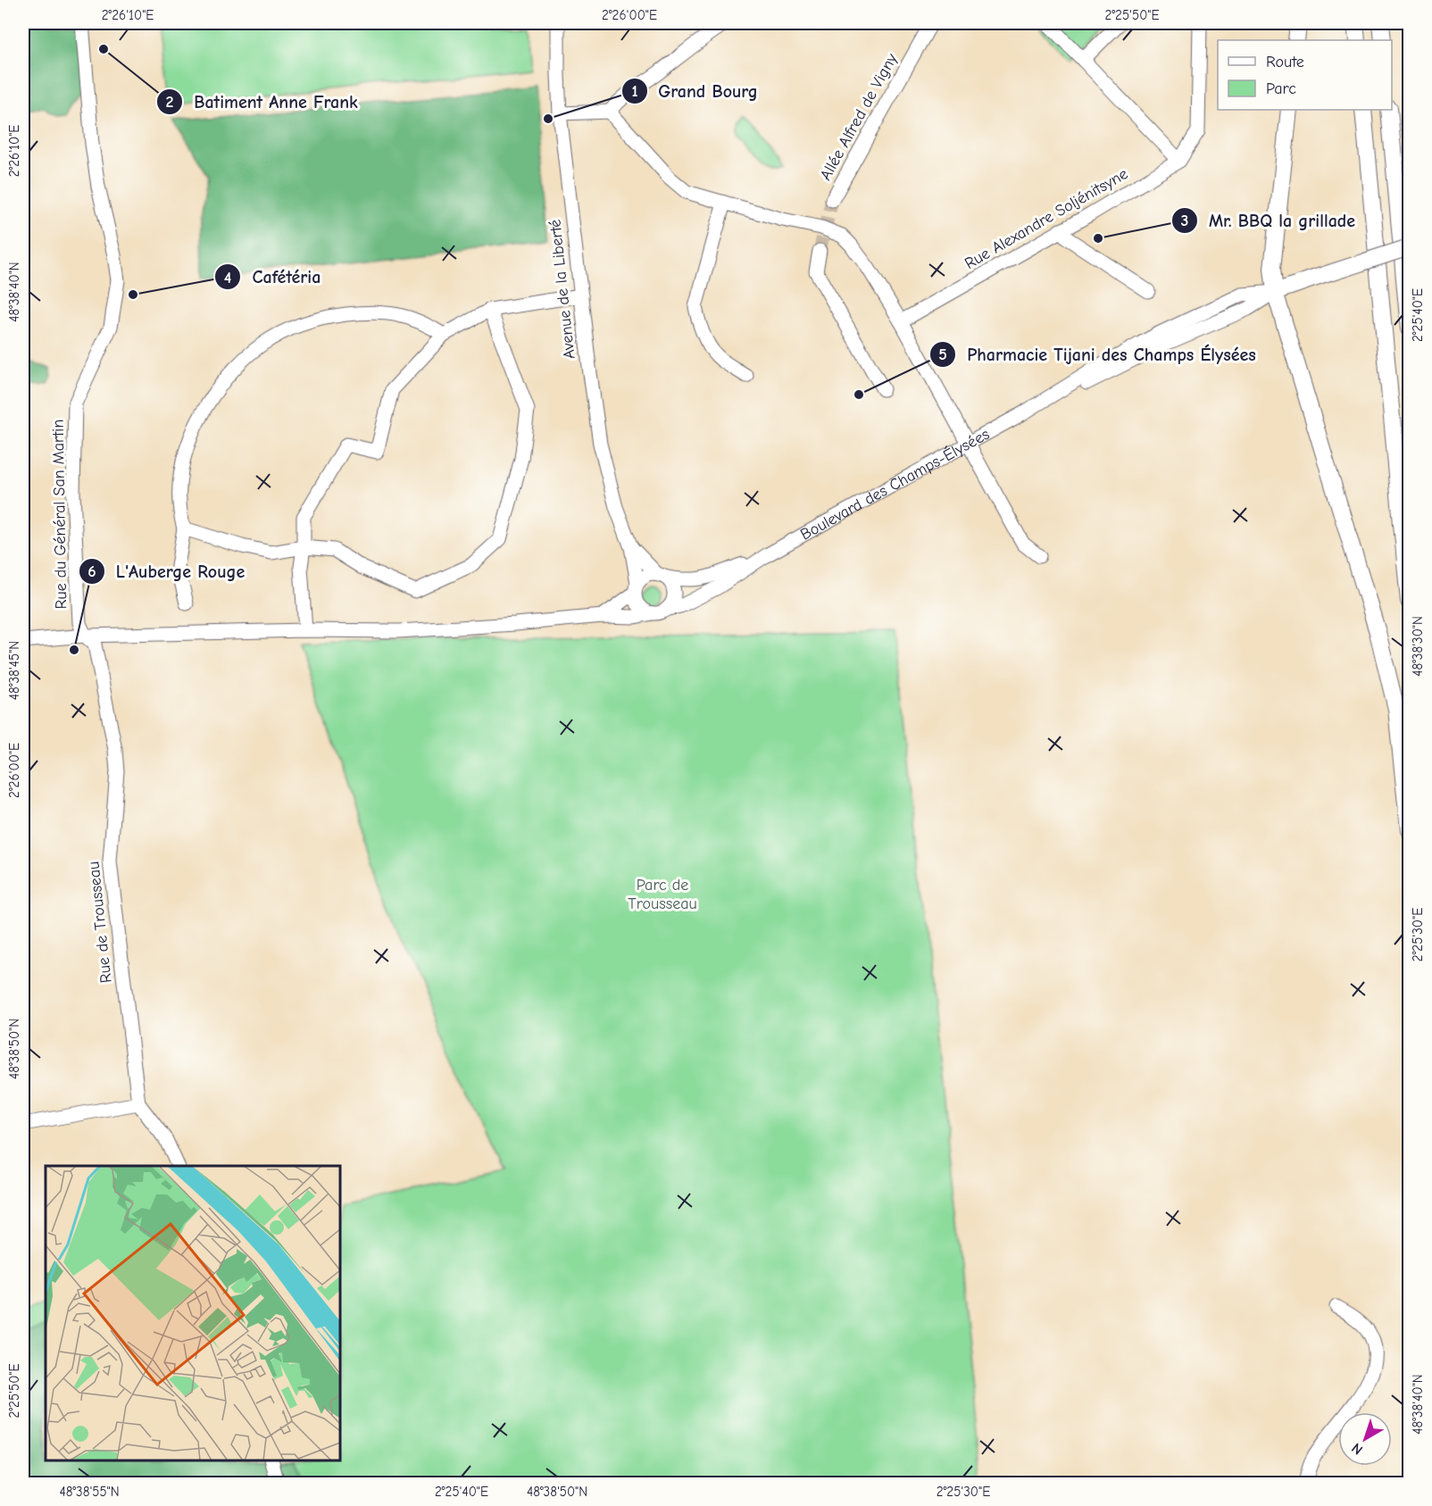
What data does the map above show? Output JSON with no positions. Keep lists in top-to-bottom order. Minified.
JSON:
{"streets":{"main road":["Boulevard des Champs-Élysées"],"street":["Allée Alfred de Vigny","Rue Alexandre Soljénitsyne","Avenue de la Liberté","Rue du Général San Martin","Rue de Trousseau"]},"crossings":[["Avenue de la Liberté","Boulevard des Champs-Élysées"],["Rue du Général San Martin","Rue de Trousseau"]],"parks":["Parc de Trousseau"],"places":["Batiment Anne Frank","Grand Bourg","Mr. BBQ la grillade","Cafétéria","Pharmacie Tijani des Champs Élysées","L'Auberge Rouge"],"legend":["Route","Parc"],"north":"bottom left","coordinates":["2°26'10\"E","2°26'00\"E","2°25'50\"E","48°38'40\"N","2°25'40\"E","48°38'30\"N","48°38'45\"N","2°25'30\"E","48°38'50\"N","48°38'55\"N"]}
